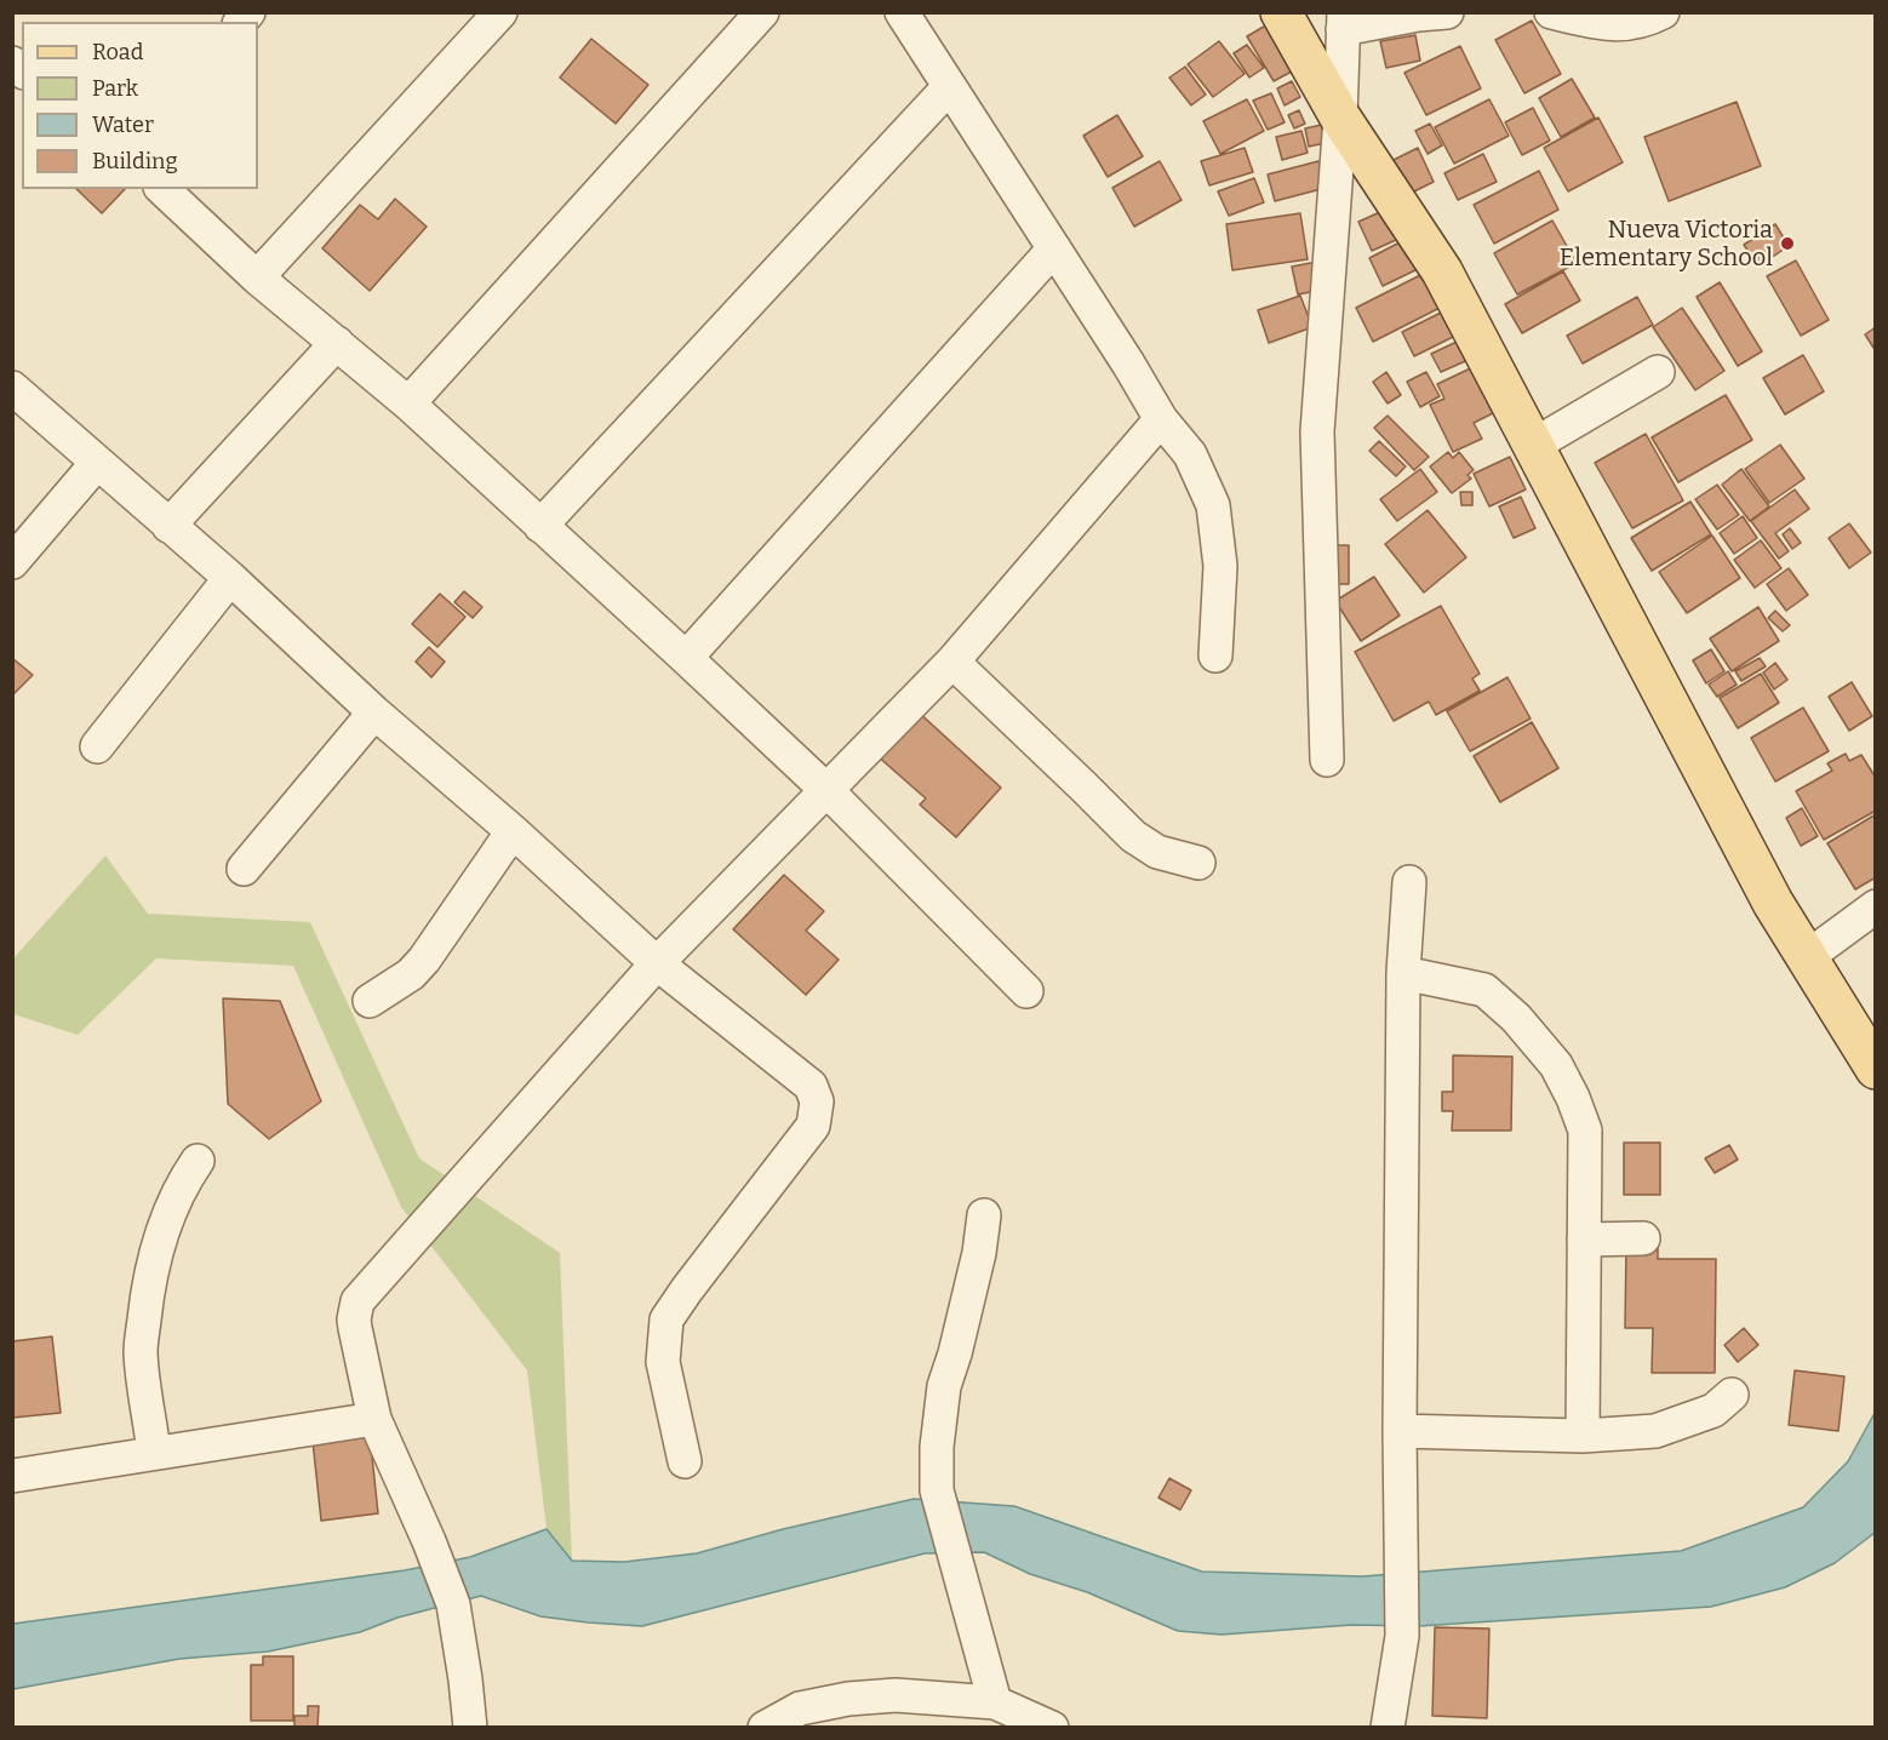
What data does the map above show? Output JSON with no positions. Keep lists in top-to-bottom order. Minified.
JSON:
{"places":["Nueva Victoria Elementary School"],"legend":["Road","Park","Water","Building"]}
